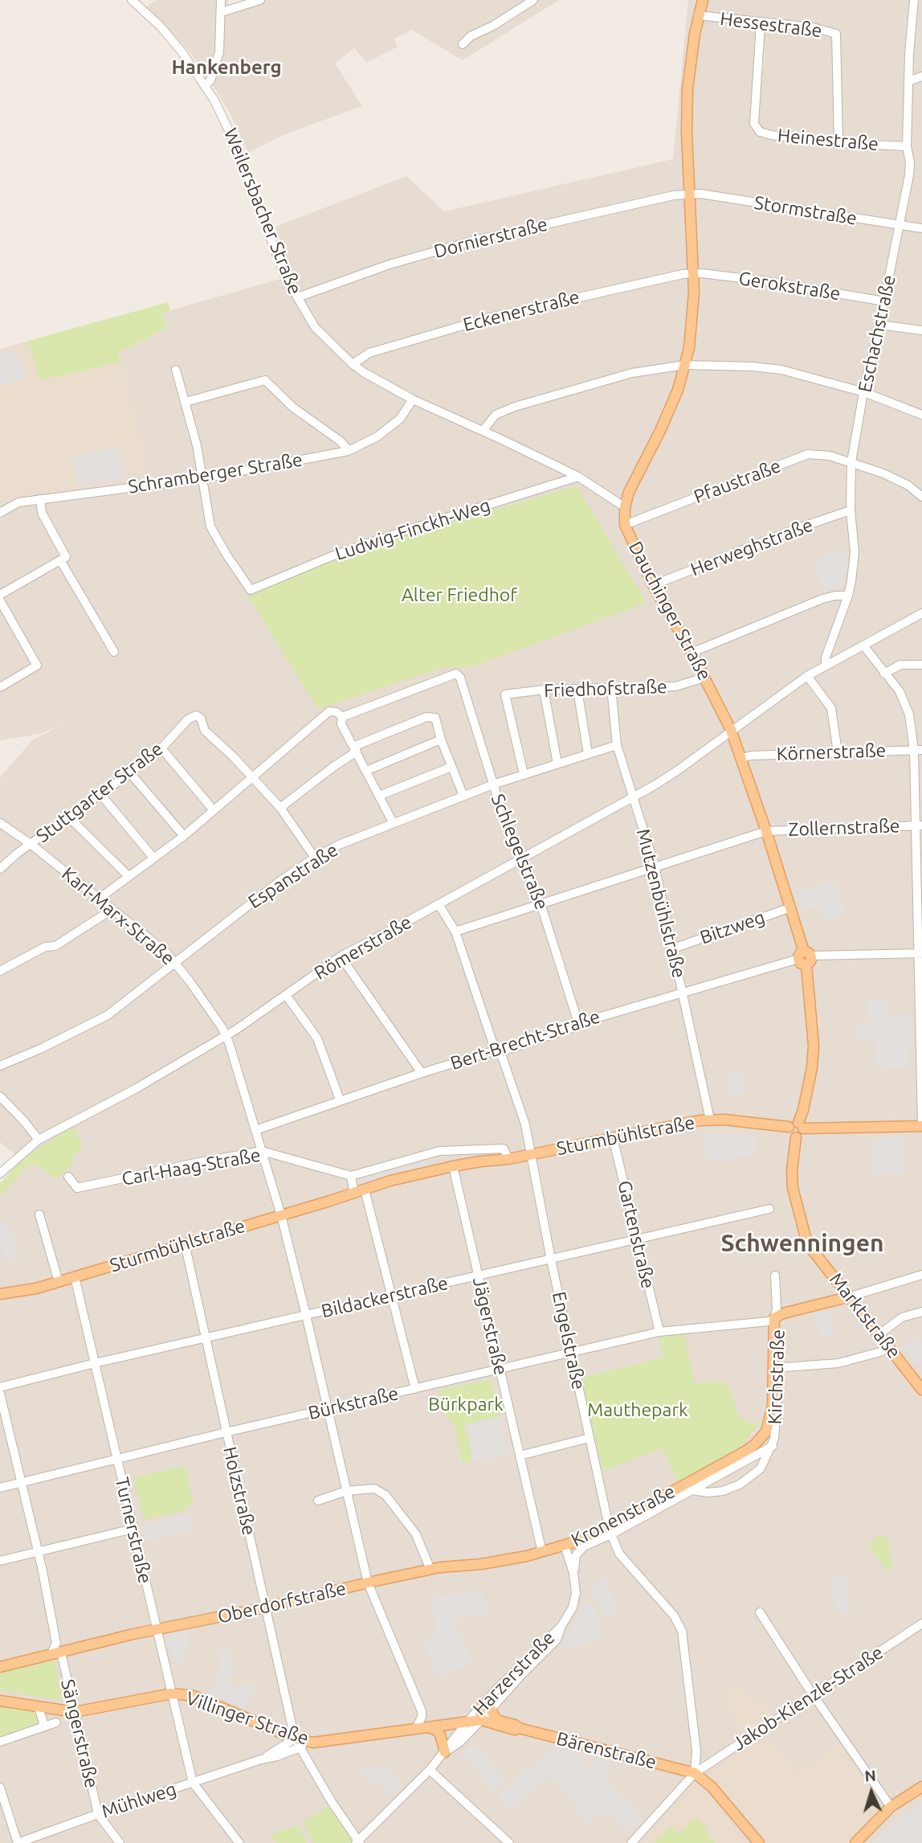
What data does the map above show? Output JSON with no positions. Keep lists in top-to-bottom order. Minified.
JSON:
{"streets":{"main road":["Dauchinger Straße","Sturmbühlstraße","Marktstraße","Kirchstraße","Kronenstraße","Oberdorfstraße","Villinger Straße","Bärenstraße"],"street":["Hessestraße","Heinestraße","Stormstraße","Weilersbacher Straße","Dornierstraße","Gerokstraße","Eckenerstraße","Eschachstraße","Schramberger Straße","Pfaustraße","Ludwig-Finckh-Weg","Herweghstraße","Friedhofstraße","Körnerstraße","Stuttgarter Straße","Zollernstraße","Schlegelstraße","Espanstraße","Mutzenbühlstraße","Karl-Marx-Straße","Bitzweg","Römerstraße","Bert-Brecht-Straße","Carl-Haag-Straße","Gartenstraße","Bildackerstraße","Jägerstraße","Engelstraße","Bürkstraße","Holzstraße","Turnerstraße","Harzerstraße","Jakob-Kienzle-Straße","Sängerstraße","Mühlweg"]},"crossings":[["Hessestraße","Heinestraße"],["Hessestraße","Dauchinger Straße"],["Heinestraße","Eschachstraße"],["Stormstraße","Dornierstraße"],["Stormstraße","Eschachstraße"],["Stormstraße","Dauchinger Straße"],["Weilersbacher Straße","Dornierstraße"],["Weilersbacher Straße","Eckenerstraße"],["Weilersbacher Straße","Schramberger Straße"],["Weilersbacher Straße","Ludwig-Finckh-Weg"],["Weilersbacher Straße","Dauchinger Straße"],["Dornierstraße","Dauchinger Straße"],["Gerokstraße","Eckenerstraße"],["Gerokstraße","Eschachstraße"],["Gerokstraße","Dauchinger Straße"],["Eckenerstraße","Dauchinger Straße"],["Eschachstraße","Pfaustraße"],["Eschachstraße","Herweghstraße"],["Eschachstraße","Römerstraße"],["Schramberger Straße","Ludwig-Finckh-Weg"],["Pfaustraße","Dauchinger Straße"],["Herweghstraße","Dauchinger Straße"],["Dauchinger Straße","Friedhofstraße"],["Dauchinger Straße","Körnerstraße"],["Dauchinger Straße","Zollernstraße"],["Dauchinger Straße","Bitzweg"],["Dauchinger Straße","Römerstraße"],["Dauchinger Straße","Bert-Brecht-Straße"],["Dauchinger Straße","Sturmbühlstraße"],["Dauchinger Straße","Marktstraße"],["Friedhofstraße","Espanstraße"],["Friedhofstraße","Mutzenbühlstraße"],["Stuttgarter Straße","Karl-Marx-Straße"],["Zollernstraße","Schlegelstraße"],["Zollernstraße","Mutzenbühlstraße"],["Zollernstraße","Engelstraße"],["Schlegelstraße","Espanstraße"],["Schlegelstraße","Römerstraße"],["Schlegelstraße","Bert-Brecht-Straße"],["Espanstraße","Mutzenbühlstraße"],["Espanstraße","Karl-Marx-Straße"],["Mutzenbühlstraße","Bitzweg"],["Mutzenbühlstraße","Römerstraße"],["Mutzenbühlstraße","Bert-Brecht-Straße"],["Mutzenbühlstraße","Sturmbühlstraße"],["Karl-Marx-Straße","Römerstraße"],["Karl-Marx-Straße","Bert-Brecht-Straße"],["Karl-Marx-Straße","Sturmbühlstraße"],["Karl-Marx-Straße","Carl-Haag-Straße"],["Karl-Marx-Straße","Bildackerstraße"],["Karl-Marx-Straße","Bürkstraße"],["Karl-Marx-Straße","Oberdorfstraße"],["Karl-Marx-Straße","Villinger Straße"],["Römerstraße","Engelstraße"],["Bert-Brecht-Straße","Engelstraße"],["Sturmbühlstraße","Gartenstraße"],["Sturmbühlstraße","Marktstraße"],["Sturmbühlstraße","Jägerstraße"],["Sturmbühlstraße","Engelstraße"],["Sturmbühlstraße","Holzstraße"],["Sturmbühlstraße","Turnerstraße"],["Gartenstraße","Bildackerstraße"],["Gartenstraße","Bürkstraße"],["Bildackerstraße","Jägerstraße"],["Bildackerstraße","Engelstraße"],["Bildackerstraße","Holzstraße"],["Bildackerstraße","Turnerstraße"],["Jägerstraße","Bürkstraße"],["Jägerstraße","Oberdorfstraße"],["Engelstraße","Bürkstraße"],["Engelstraße","Kronenstraße"],["Engelstraße","Jakob-Kienzle-Straße"],["Engelstraße","Bärenstraße"],["Kirchstraße","Bürkstraße"],["Kirchstraße","Kronenstraße"],["Bürkstraße","Holzstraße"],["Bürkstraße","Turnerstraße"],["Bürkstraße","Sängerstraße"],["Holzstraße","Oberdorfstraße"],["Holzstraße","Villinger Straße"],["Holzstraße","Mühlweg"],["Kronenstraße","Oberdorfstraße"],["Kronenstraße","Harzerstraße"],["Turnerstraße","Oberdorfstraße"],["Turnerstraße","Villinger Straße"],["Turnerstraße","Mühlweg"],["Oberdorfstraße","Harzerstraße"],["Oberdorfstraße","Sängerstraße"],["Harzerstraße","Bärenstraße"],["Jakob-Kienzle-Straße","Bärenstraße"],["Villinger Straße","Sängerstraße"],["Villinger Straße","Bärenstraße"],["Villinger Straße","Mühlweg"],["Sängerstraße","Mühlweg"]],"districts":["Hankenberg","Schwenningen"],"parks":["Alter Friedhof","Bürkpark","Mauthepark"],"north":"top"}
